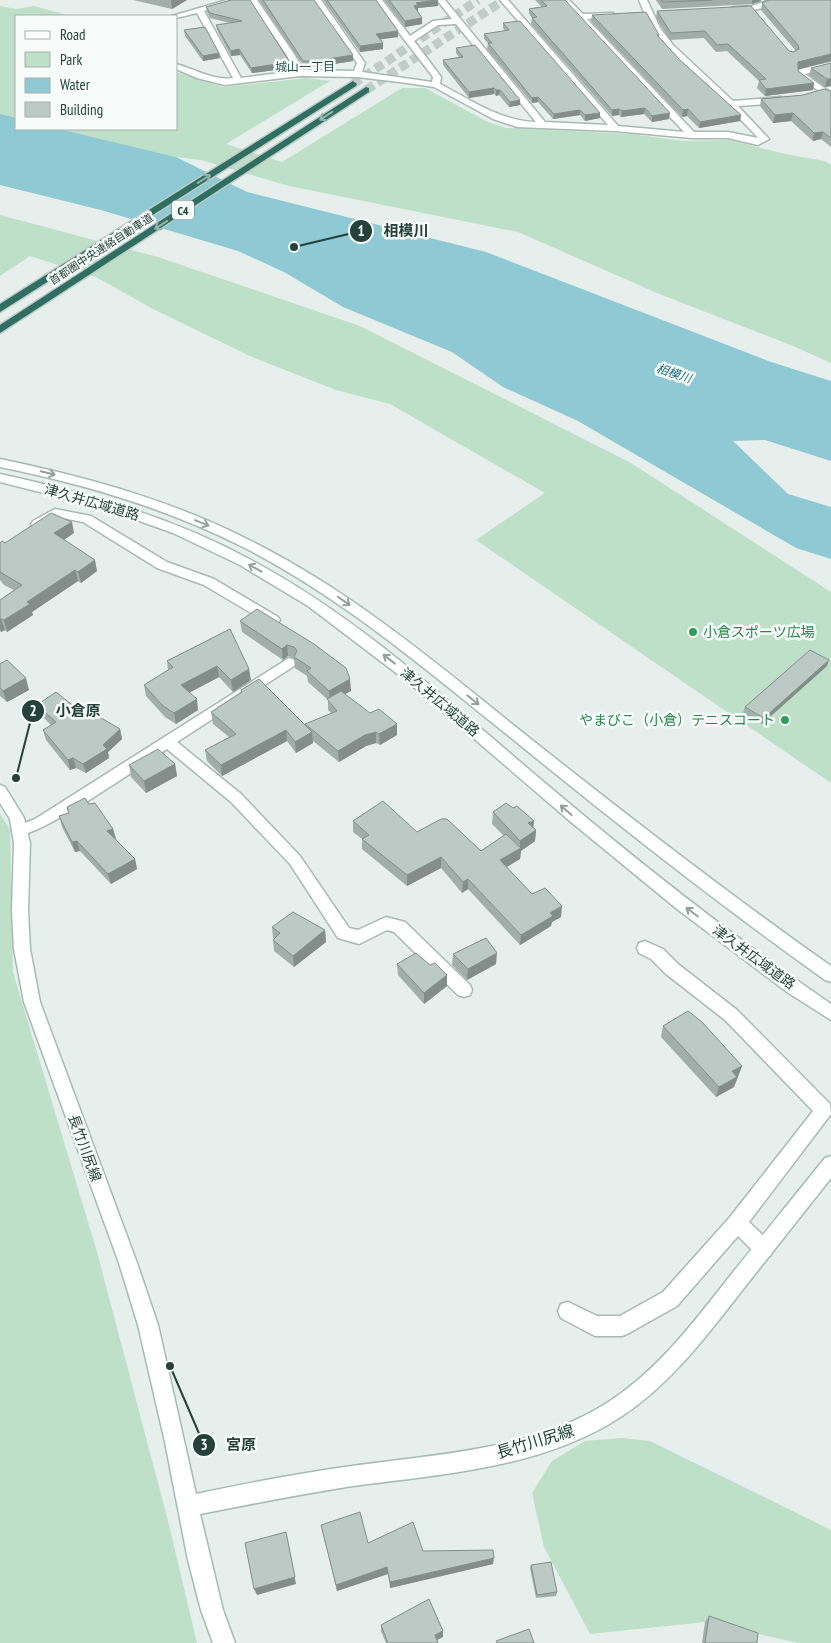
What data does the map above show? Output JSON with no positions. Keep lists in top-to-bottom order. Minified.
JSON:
{"streets":{"highway":["C4","首都圏中央連絡自動車道"],"street":["津久井広域道路","長竹川尻線"]},"districts":["城山一丁目"],"water":["相模川"],"places":["相模川","小倉スポーツ広場","やまびこ（小倉）テニスコート","小倉原","宮原"],"legend":["Road","Park","Water","Building"]}
